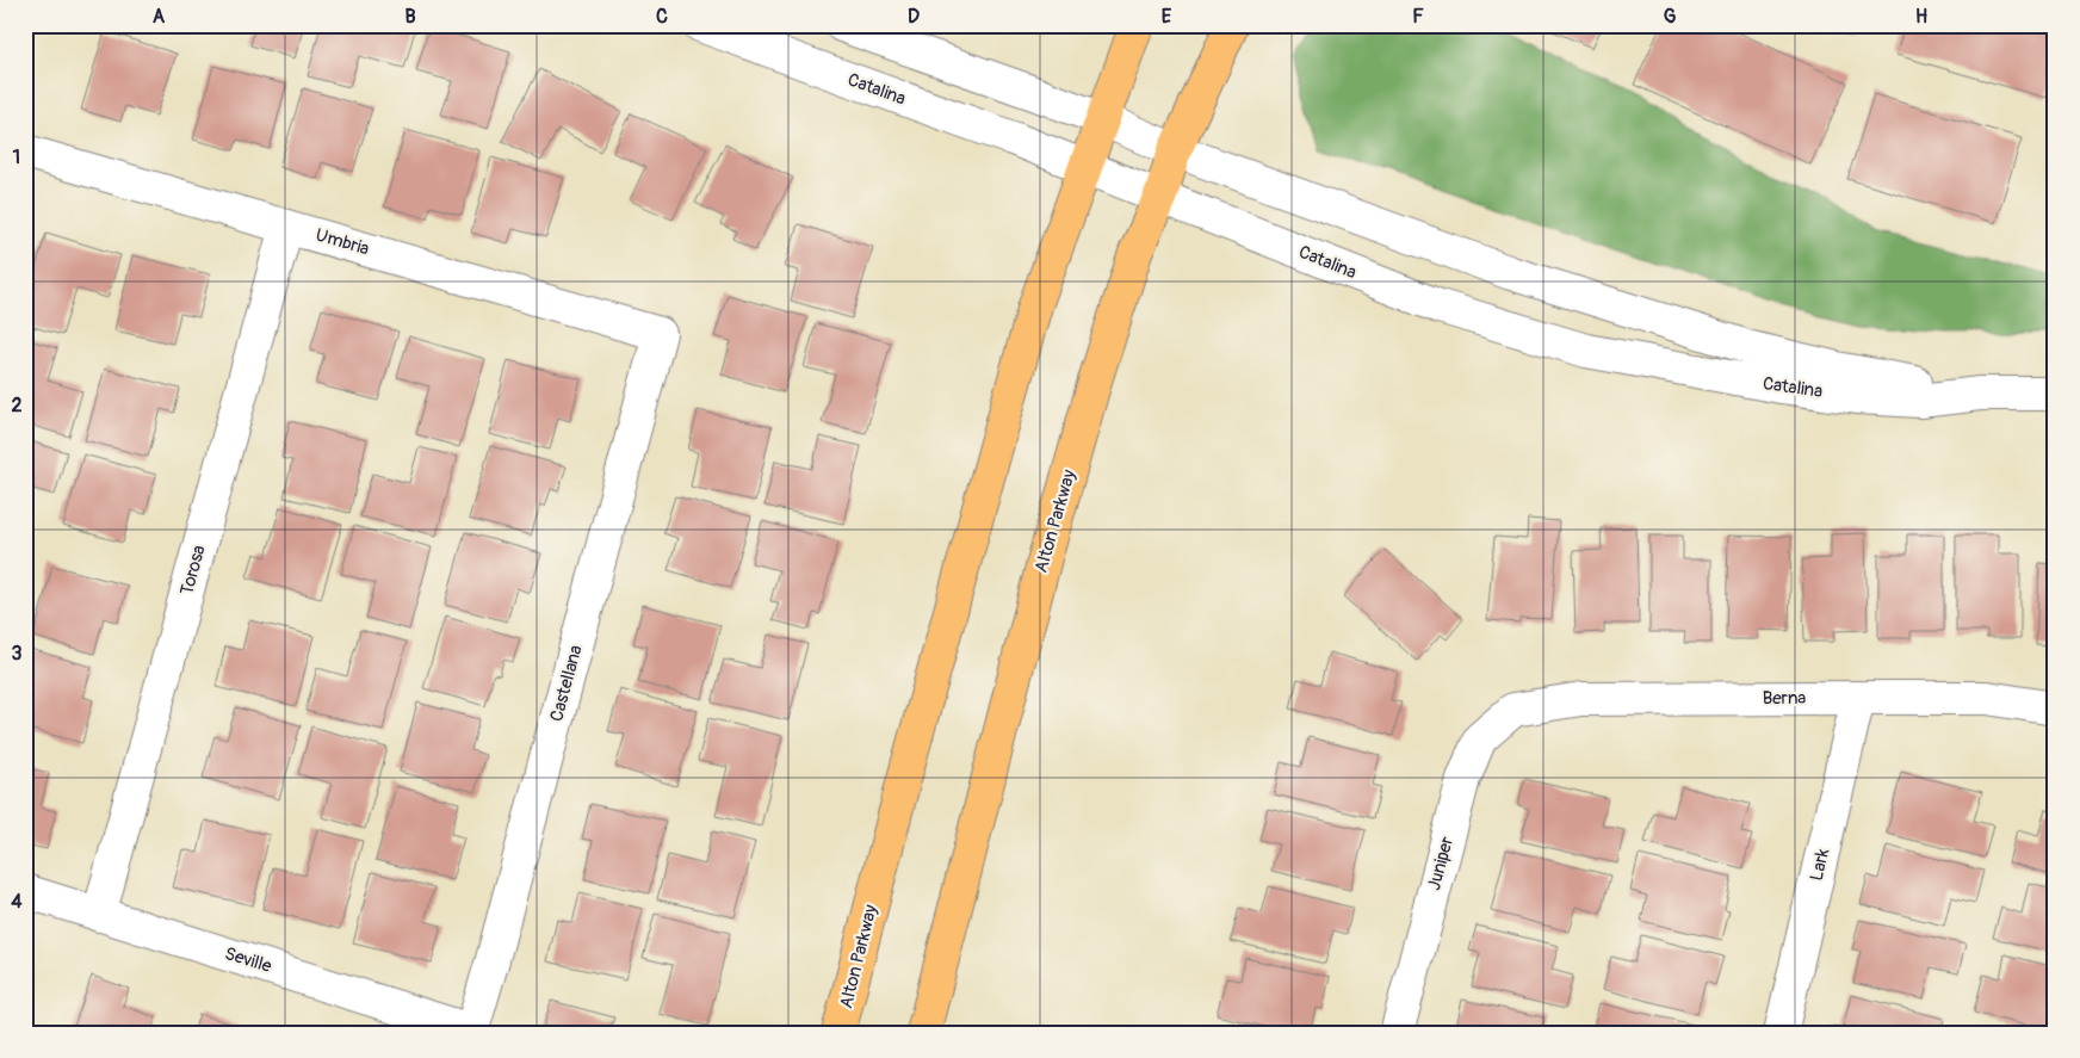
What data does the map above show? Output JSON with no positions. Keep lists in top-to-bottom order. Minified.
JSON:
{"streets":{"main road":["Alton Parkway"],"street":["Catalina","Umbria","Torosa","Castellana","Berna","Juniper","Lark","Seville"]},"crossings":[["Catalina","Alton Parkway"],["Umbria","Torosa"],["Umbria","Castellana"],["Torosa","Seville"],["Castellana","Seville"],["Berna","Juniper"],["Berna","Lark"]],"grid":{"columns":["A","B","C","D","E","F","G","H"],"rows":["1","2","3","4"]}}
